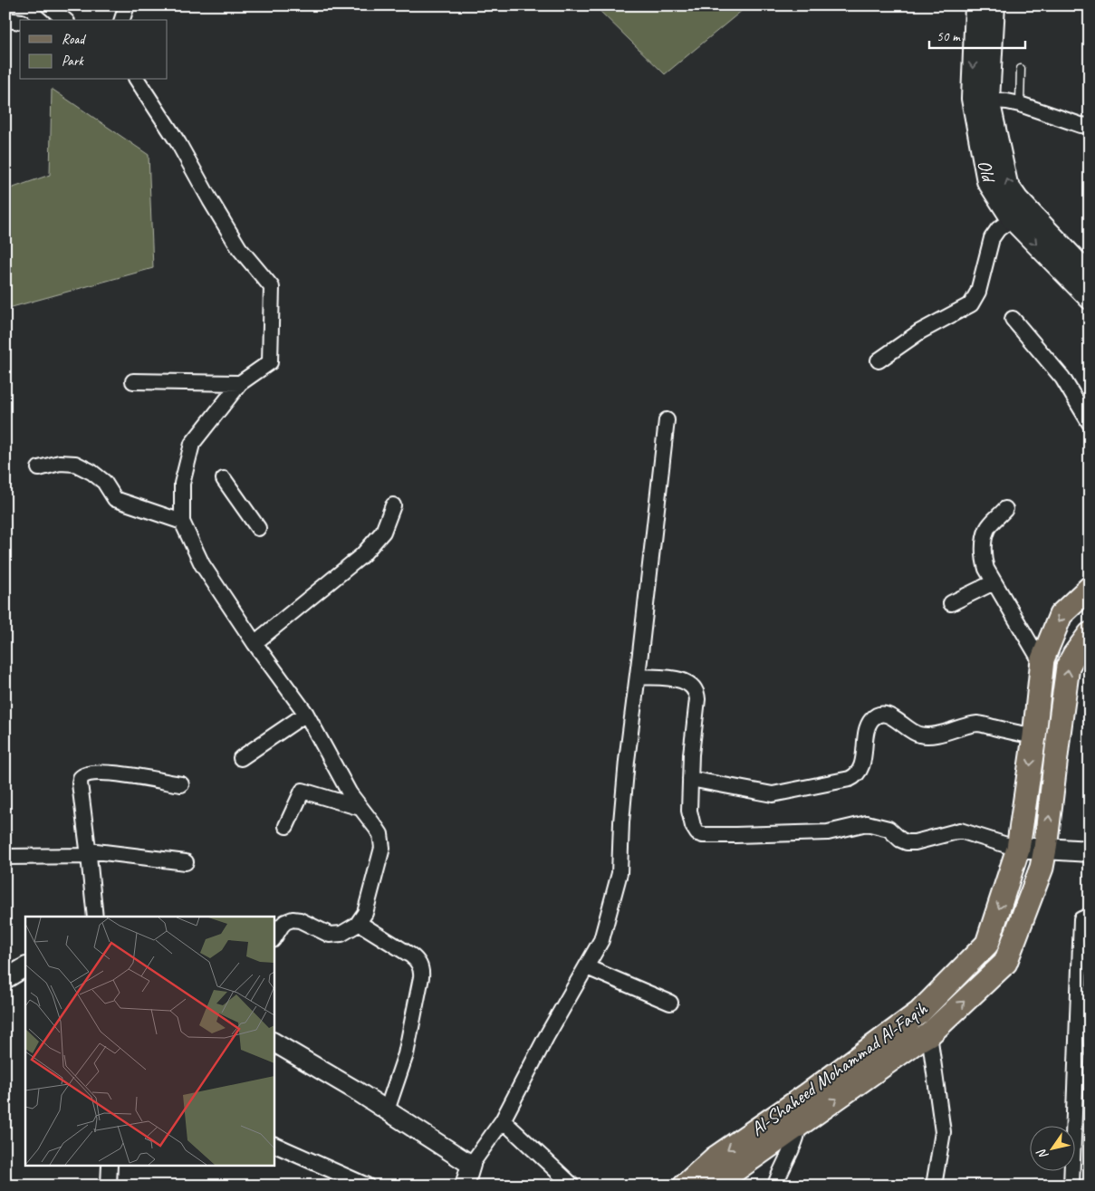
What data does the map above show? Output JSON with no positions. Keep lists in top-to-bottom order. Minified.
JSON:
{"streets":{"main road":["Old","Al-Shaheed Mohammad Al-Faqih"]},"legend":["Road","Park"],"scale_bar":"50 m","north":"bottom left"}
